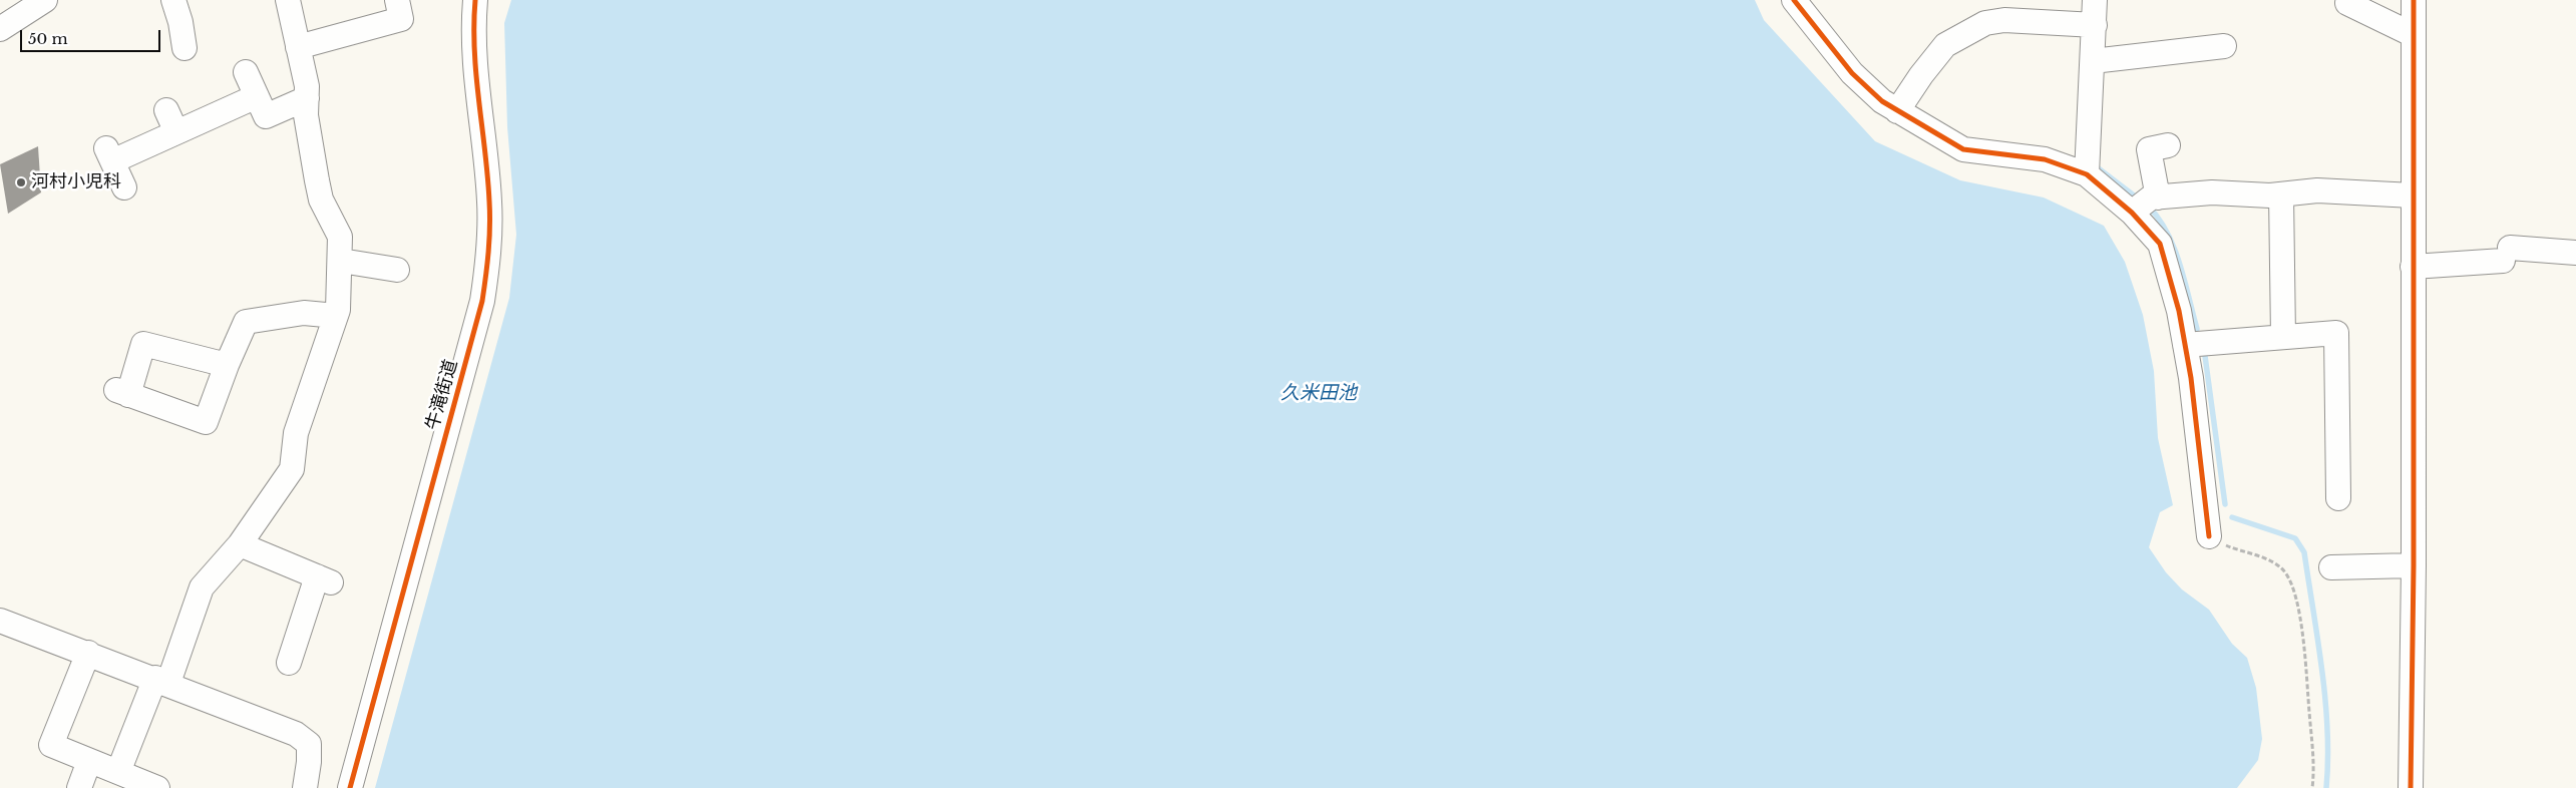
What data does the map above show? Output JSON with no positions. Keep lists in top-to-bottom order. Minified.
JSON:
{"streets":{"street":["牛滝街道"]},"water":["久米田池"],"places":["河村小児科"],"scale_bar":"50 m"}
